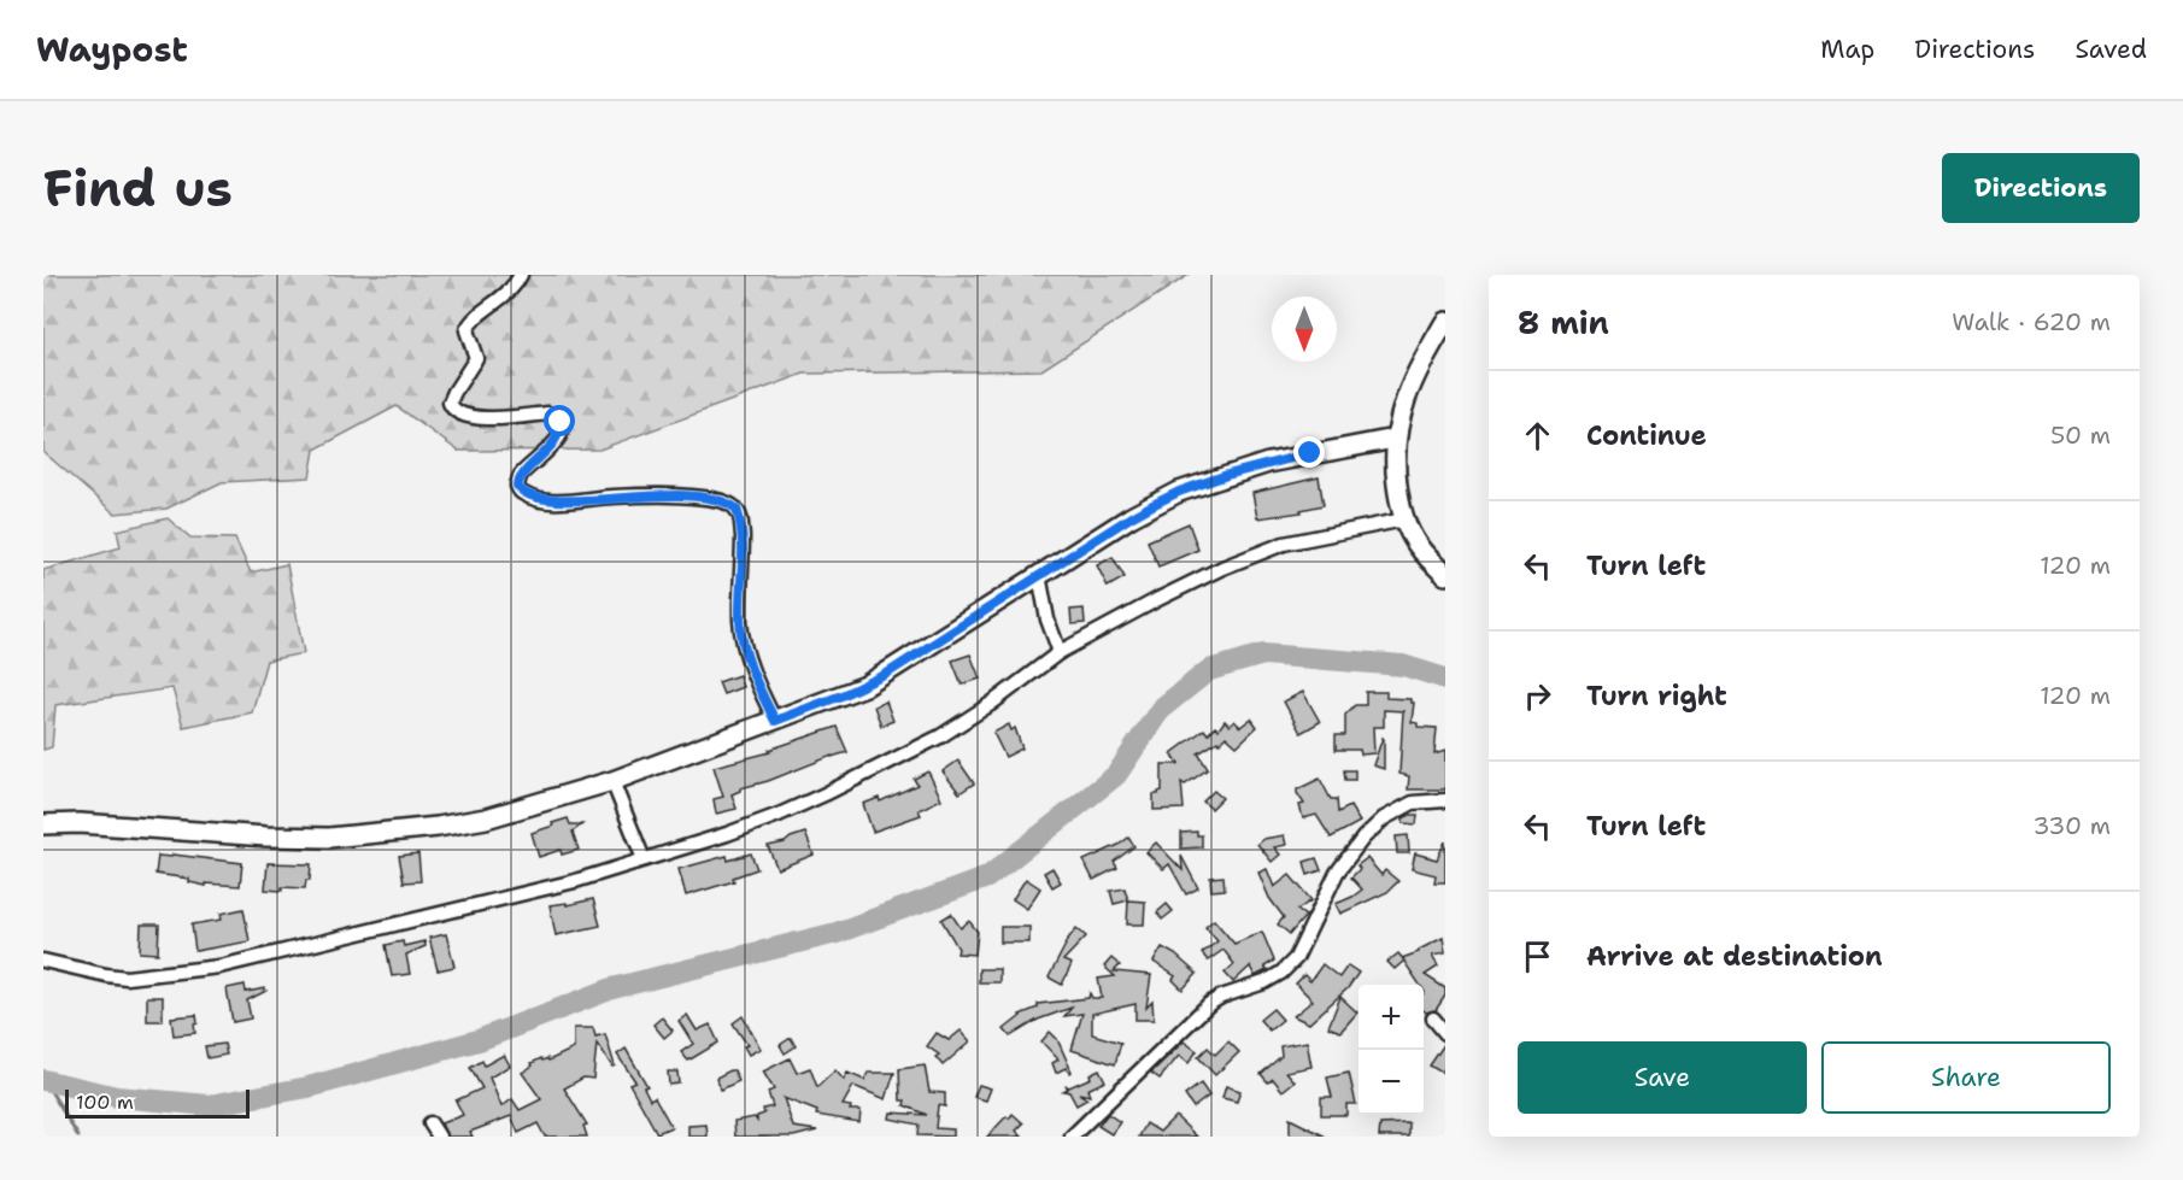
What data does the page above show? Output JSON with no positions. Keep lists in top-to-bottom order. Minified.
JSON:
{"scale_bar":"100 m","north":"bottom","page":{"header":"Waypost","nav":["Map","Directions","Saved"],"buttons":["Directions",["Save","Share"]],"title":"Find us","heading":["8 min","Walk · 620 m"],"list":[["Continue","50 m"],["Turn left","120 m"],["Turn right","120 m"],["Turn left","330 m"],"Arrive at destination"],"map_buttons":["+","−"],"scale":"100 m"}}
